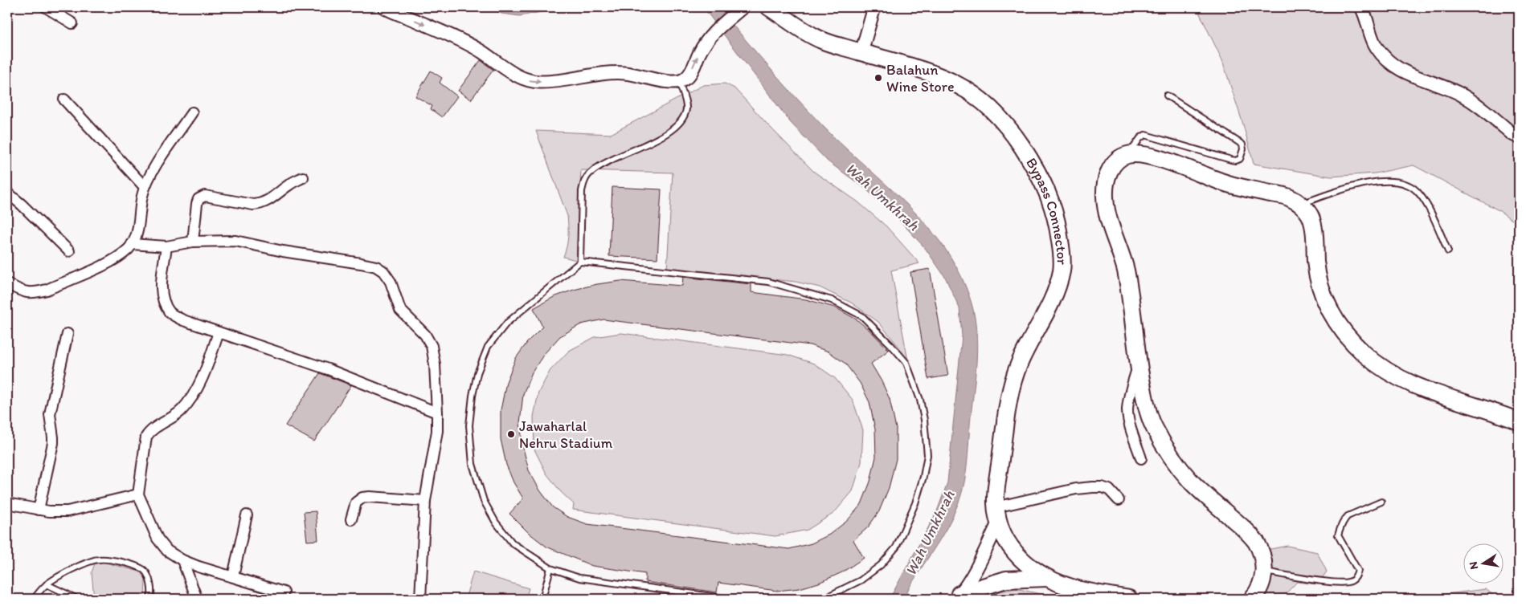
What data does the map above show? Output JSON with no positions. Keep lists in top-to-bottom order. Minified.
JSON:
{"streets":{"main road":["Bypass Connector"]},"water":["Wah Umkhrah"],"places":["Balahun Wine Store","Jawaharlal Nehru Stadium"],"north":"left"}
